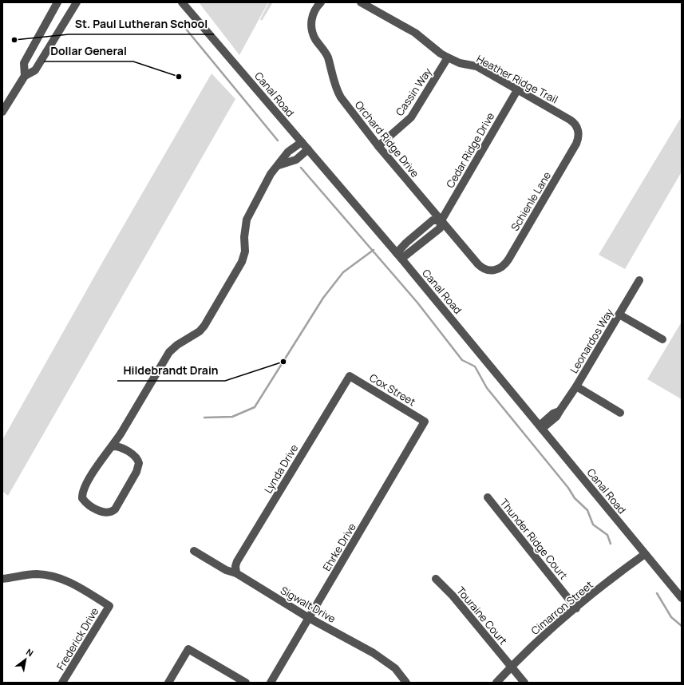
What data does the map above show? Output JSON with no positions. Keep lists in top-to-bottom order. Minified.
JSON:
{"streets":{"street":["Heather Ridge Trail","Cassin Way","Canal Road","Orchard Ridge Drive","Cedar Ridge Drive","Schienle Lane","Leonardos Way","Cox Street","Lynda Drive","Thunder Ridge Court","Ehrke Drive","Sigwalt Drive","Cimarron Street","Touraine Court","Frederick Drive"]},"crossings":[["Heather Ridge Trail","Cassin Way"],["Heather Ridge Trail","Cedar Ridge Drive"],["Heather Ridge Trail","Schienle Lane"],["Cassin Way","Orchard Ridge Drive"],["Canal Road","Cedar Ridge Drive"],["Canal Road","Leonardos Way"],["Canal Road","Cimarron Street"],["Orchard Ridge Drive","Cedar Ridge Drive"],["Orchard Ridge Drive","Schienle Lane"],["Cox Street","Lynda Drive"],["Cox Street","Ehrke Drive"],["Lynda Drive","Sigwalt Drive"],["Thunder Ridge Court","Cimarron Street"],["Ehrke Drive","Sigwalt Drive"],["Cimarron Street","Touraine Court"]],"places":["St. Paul Lutheran School","Dollar General","Hildebrandt Drain"],"north":"top right"}
